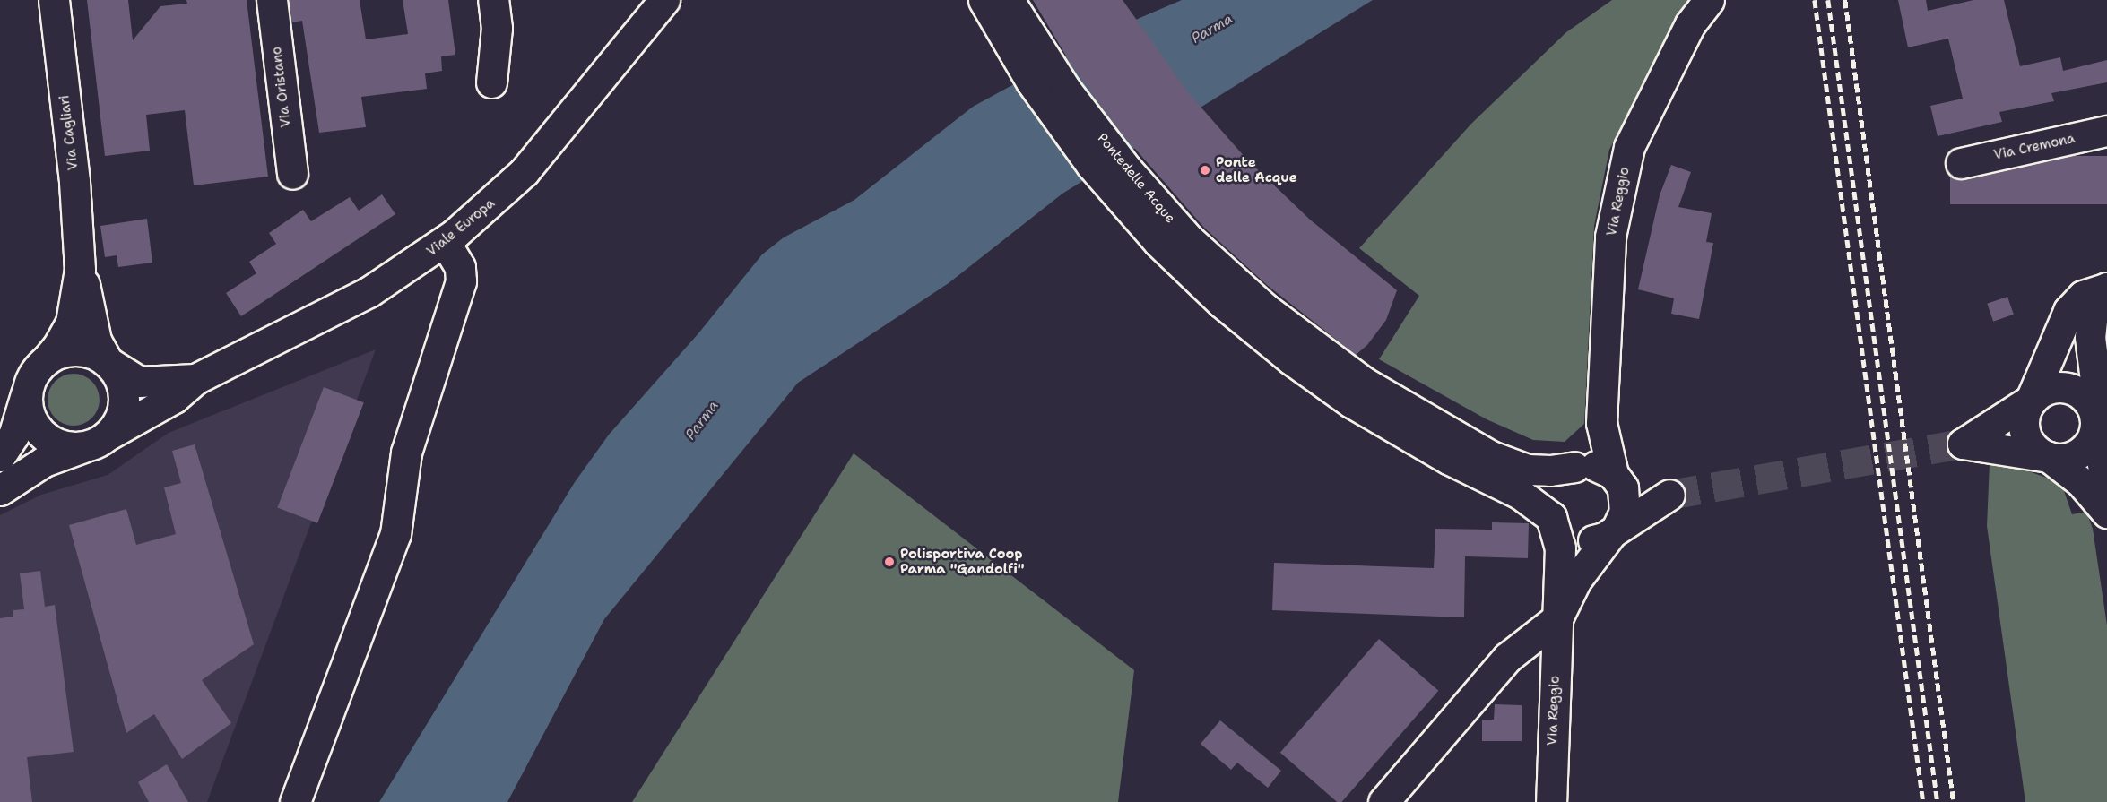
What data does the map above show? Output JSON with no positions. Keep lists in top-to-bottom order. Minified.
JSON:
{"streets":{"street":["Via Oristano","Via Cagliari","Via Cremona","Pontedelle Acque","Via Reggio","Viale Europa"]},"crossings":[["Via Cagliari","Viale Europa"]],"water":["Parma"],"places":["Ponte delle Acque","Polisportiva Coop Parma \"Gandolfi\""]}
